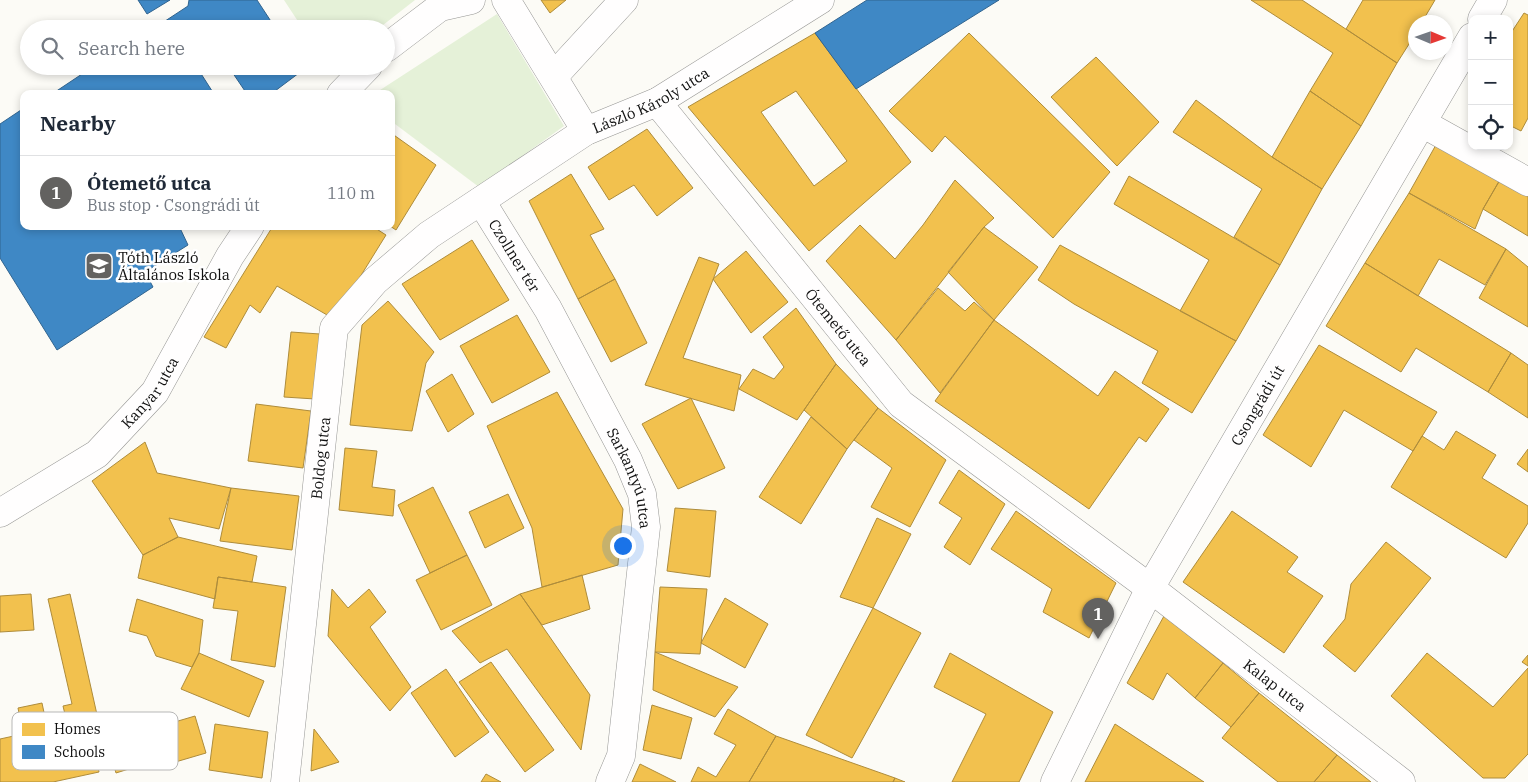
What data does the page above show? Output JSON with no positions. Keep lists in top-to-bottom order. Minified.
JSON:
{"streets":{"street":["László Károly utca","Czollner tér","Ótemető utca","Kanyar utca","Csongrádi út","Boldog utca","Sarkantyú utca","Kalap utca"]},"crossings":[["László Károly utca","Czollner tér"],["László Károly utca","Ótemető utca"],["László Károly utca","Boldog utca"],["Czollner tér","Boldog utca"],["Czollner tér","Sarkantyú utca"],["Ótemető utca","Csongrádi út"],["Ótemető utca","Kalap utca"],["Csongrádi út","Kalap utca"]],"places":{"school or university":["Tóth László Általános Iskola"]},"legend":["Homes","Schools"],"north":"right","page":{"map_buttons":["+","−"],"search":"Search here","heading":"Nearby","list":[{"mark":"1","name":"Ótemető utca","note":"Bus stop · Csongrádi út","value":"110 m"}],"pins":"1"}}
